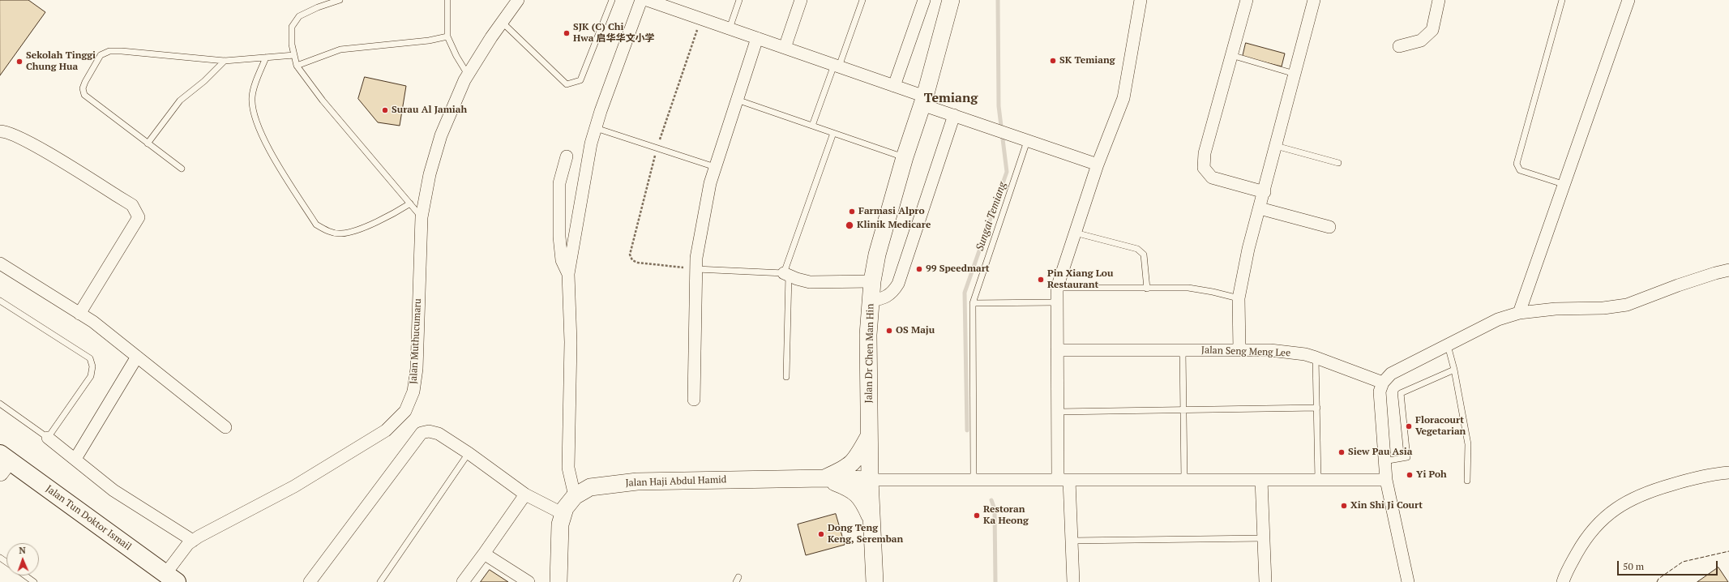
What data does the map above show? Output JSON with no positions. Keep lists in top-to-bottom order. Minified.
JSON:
{"streets":{"highway":["Jalan Tun Doktor Ismail"],"street":["Jalan Muthucumaru","Jalan Seng Meng Lee","Jalan Dr Chen Man Hin","Jalan Haji Abdul Hamid"]},"crossings":[["Jalan Muthucumaru","Jalan Tun Doktor Ismail"],["Jalan Dr Chen Man Hin","Jalan Haji Abdul Hamid"]],"districts":["Temiang"],"water":["Sungai Temiang"],"places":["SJK (C) Chi Hwa 启华华文小学","SK Temiang","Sekolah Tinggi Chung Hua","Surau Al Jamiah","Farmasi Alpro","Klinik Medicare","99 Speedmart","Pin Xiang Lou Restaurant","OS Maju","Floracourt Vegetarian","Siew Pau Asia","Yi Poh","Xin Shi Ji Court","Restoran Ka Heong","Dong Teng Keng, Seremban"],"scale_bar":"50 m","north":"top"}
